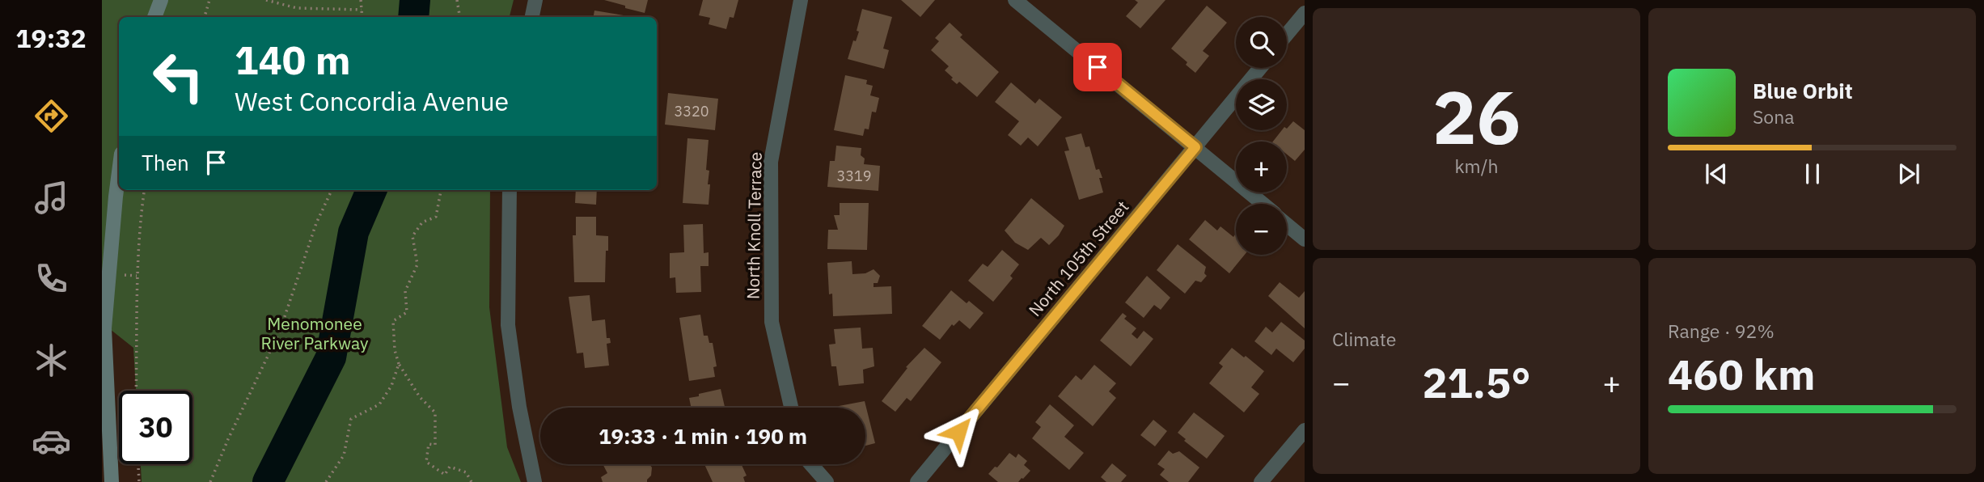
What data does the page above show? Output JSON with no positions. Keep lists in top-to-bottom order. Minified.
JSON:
{"streets":{"street":["North Knoll Terrace","North 105th Street"]},"parks":["Menomonee River Parkway"],"house_numbers":["3320","3319"],"page":{"tabs":"19:32","tile":[["26","km/h"],"Climate",["Range · 92%","460 km"]],"map_buttons":["+","−"],"turn":["140 m","West Concordia Avenue"],"song":["Blue Orbit","Sona"],"then":"Then","heat":["−","21.5°","+"],"limit":"30","trip":"19:33 · 1 min · 190 m"}}
